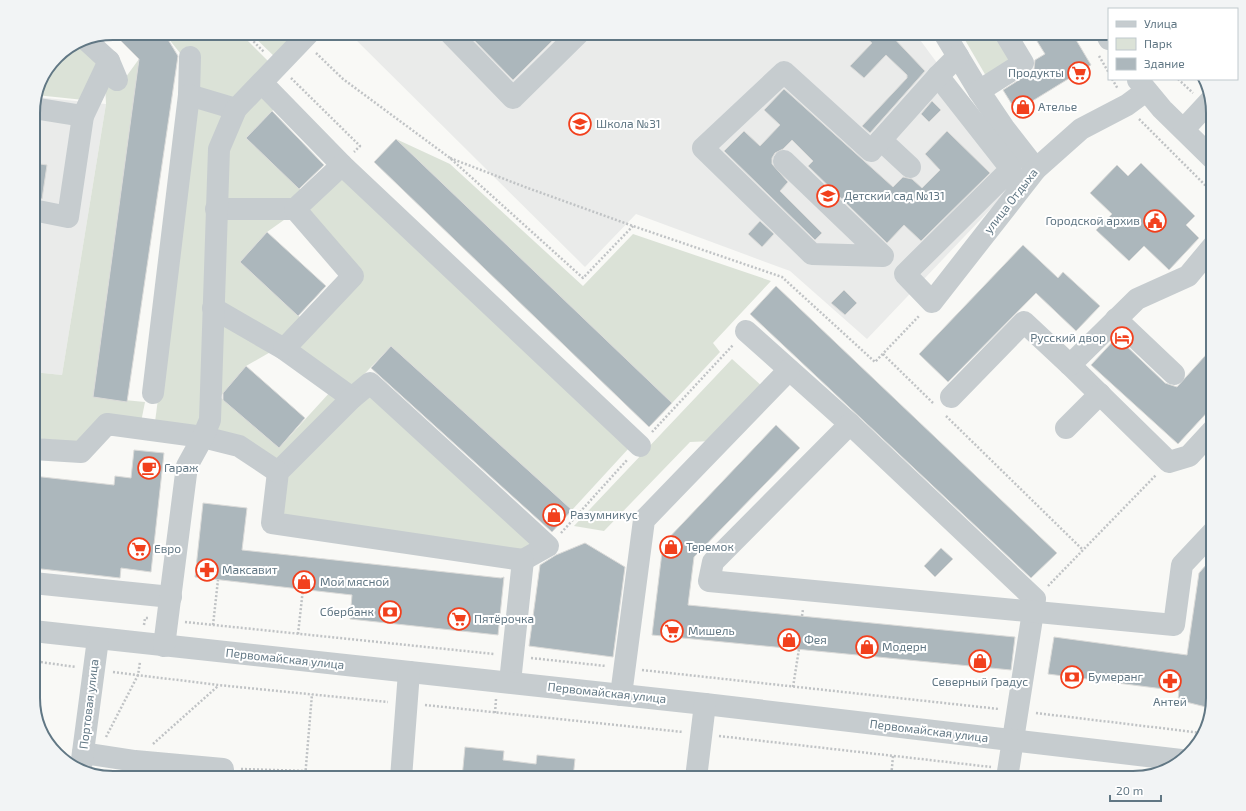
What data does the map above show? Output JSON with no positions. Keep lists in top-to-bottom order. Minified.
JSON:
{"streets":{"street":["улица Отдыха","Первомайская улица","Портовая улица"]},"crossings":[["Первомайская улица","Портовая улица"]],"places":{"supermarket":["Продукты","Евро","Пятёрочка","Мишель"],"shop":["Ателье","Разумникус","Теремок","Мой мясной","Фея","Модерн","Северный Градус"],"school or university":["Школа №31","Детский сад №131"],"public building":["Городской архив"],"hotel":["Русский двор"],"cafe":["Гараж"],"pharmacy":["Максавит","Антей"],"bank":["Сбербанк","Бумеранг"]},"legend":["Улица","Парк","Здание"],"scale_bar":"20 m"}
